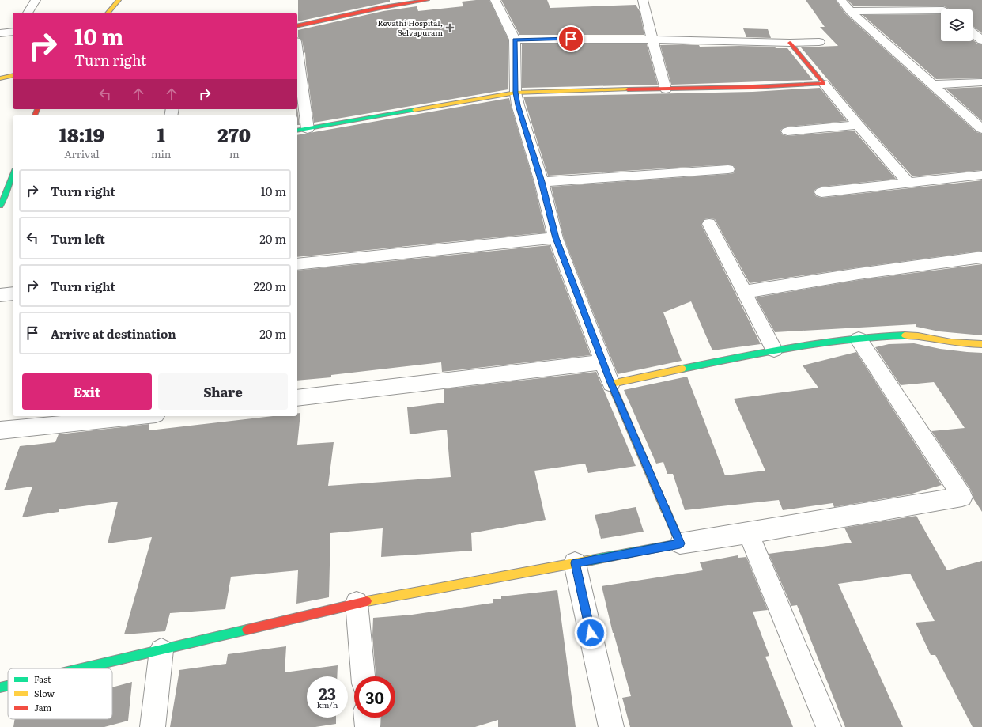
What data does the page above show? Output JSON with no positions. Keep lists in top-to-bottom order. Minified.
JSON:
{"places":{"health":["Revathi Hospital, Selvapuram"]},"legend":["Fast","Slow","Jam"],"page":{"turn":["10 m","Turn right"],"eta":["18:19","Arrival","1","min","270","m"],"list":[{"name":"Turn right","value":"10 m"},{"name":"Turn left","value":"20 m"},{"name":"Turn right","value":"220 m"},{"name":"Arrive at destination","value":"20 m"}],"buttons":["Exit","Share"],"speed":"23 km/h","limit":"30"}}
